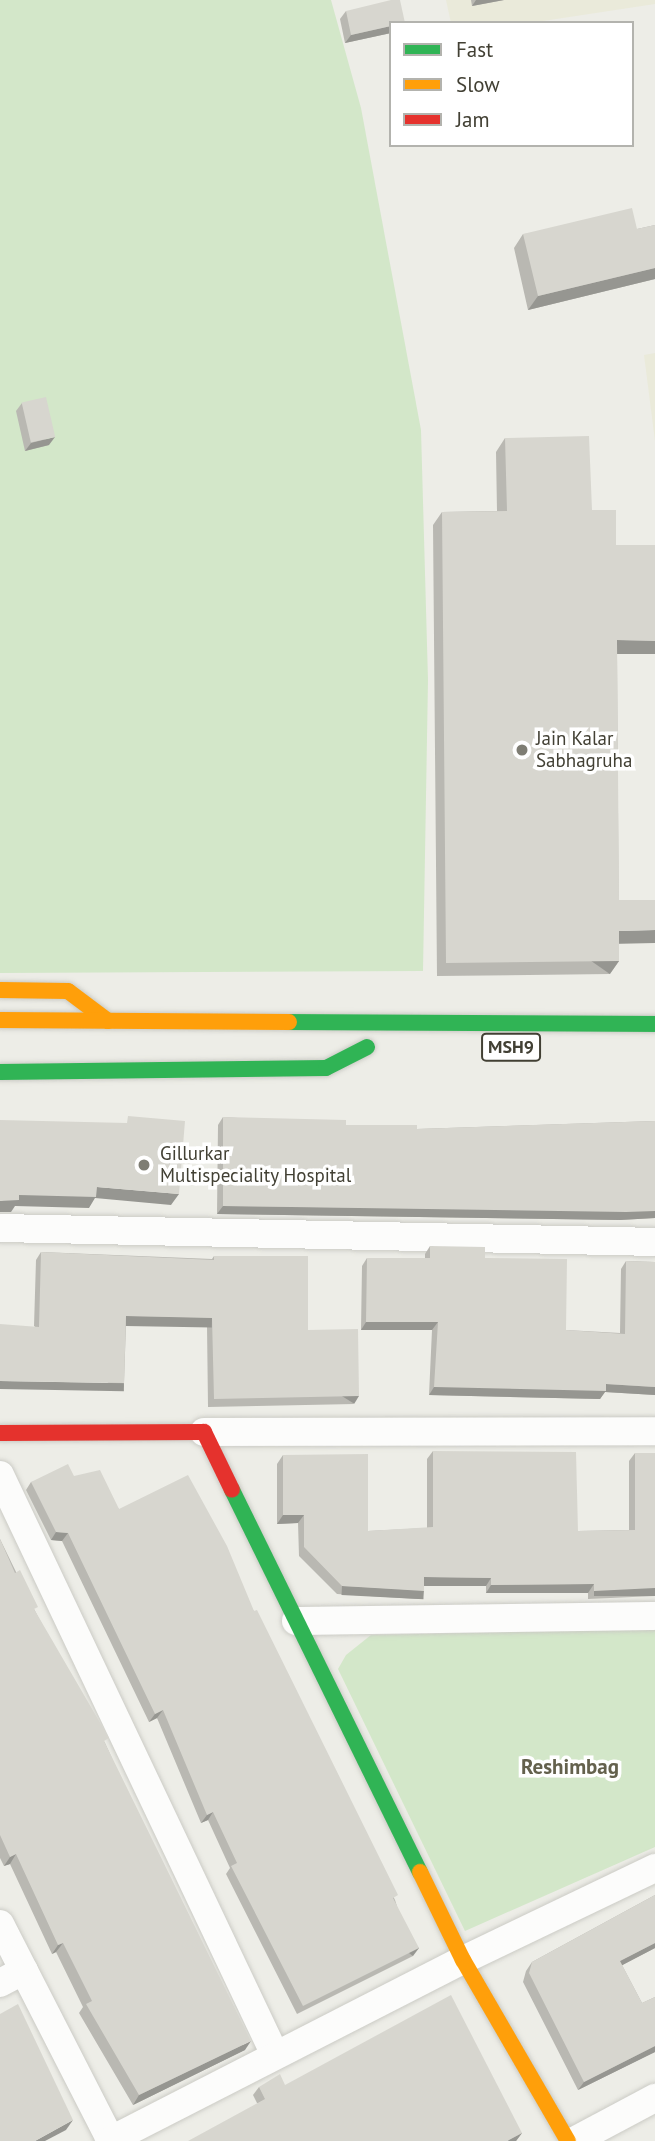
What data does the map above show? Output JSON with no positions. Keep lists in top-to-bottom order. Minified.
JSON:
{"districts":["Reshimbag"],"places":["Jain Kalar Sabhagruha","Gillurkar Multispeciality Hospital"],"legend":["Fast","Slow","Jam"]}
